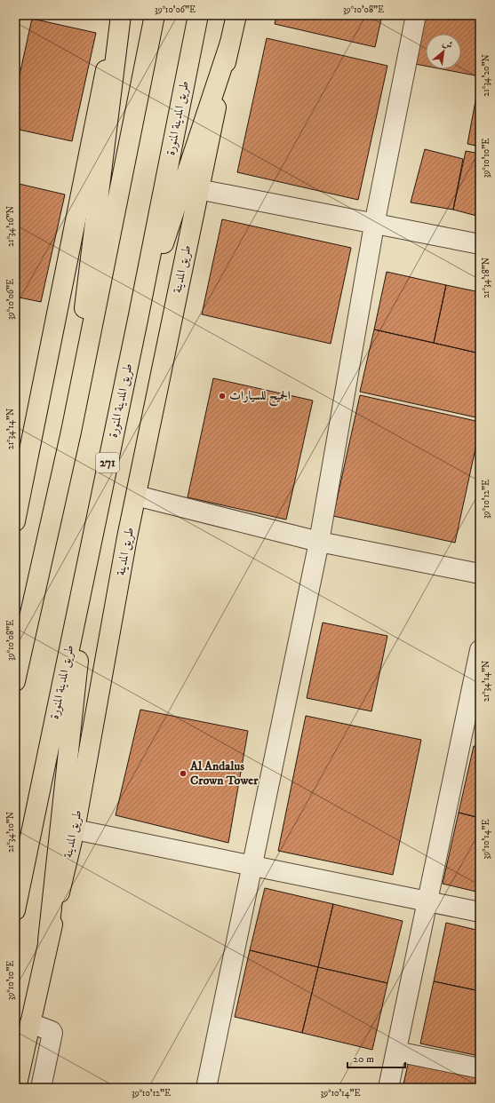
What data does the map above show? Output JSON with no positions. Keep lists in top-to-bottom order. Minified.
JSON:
{"streets":{"main road":["طريق المدينة المنورة","طريق المدينة","271"]},"places":["الجميح للسيارات","Al Andalus Crown Tower"],"scale_bar":"20 m","north":"top right","coordinates":["39°10'06\"E","39°10'08\"E","21°34'20\"N","39°10'10\"E","21°34'16\"N","21°34'18\"N","21°34'14\"N","39°10'12\"E","21°34'10\"N","39°10'14\"E"]}
